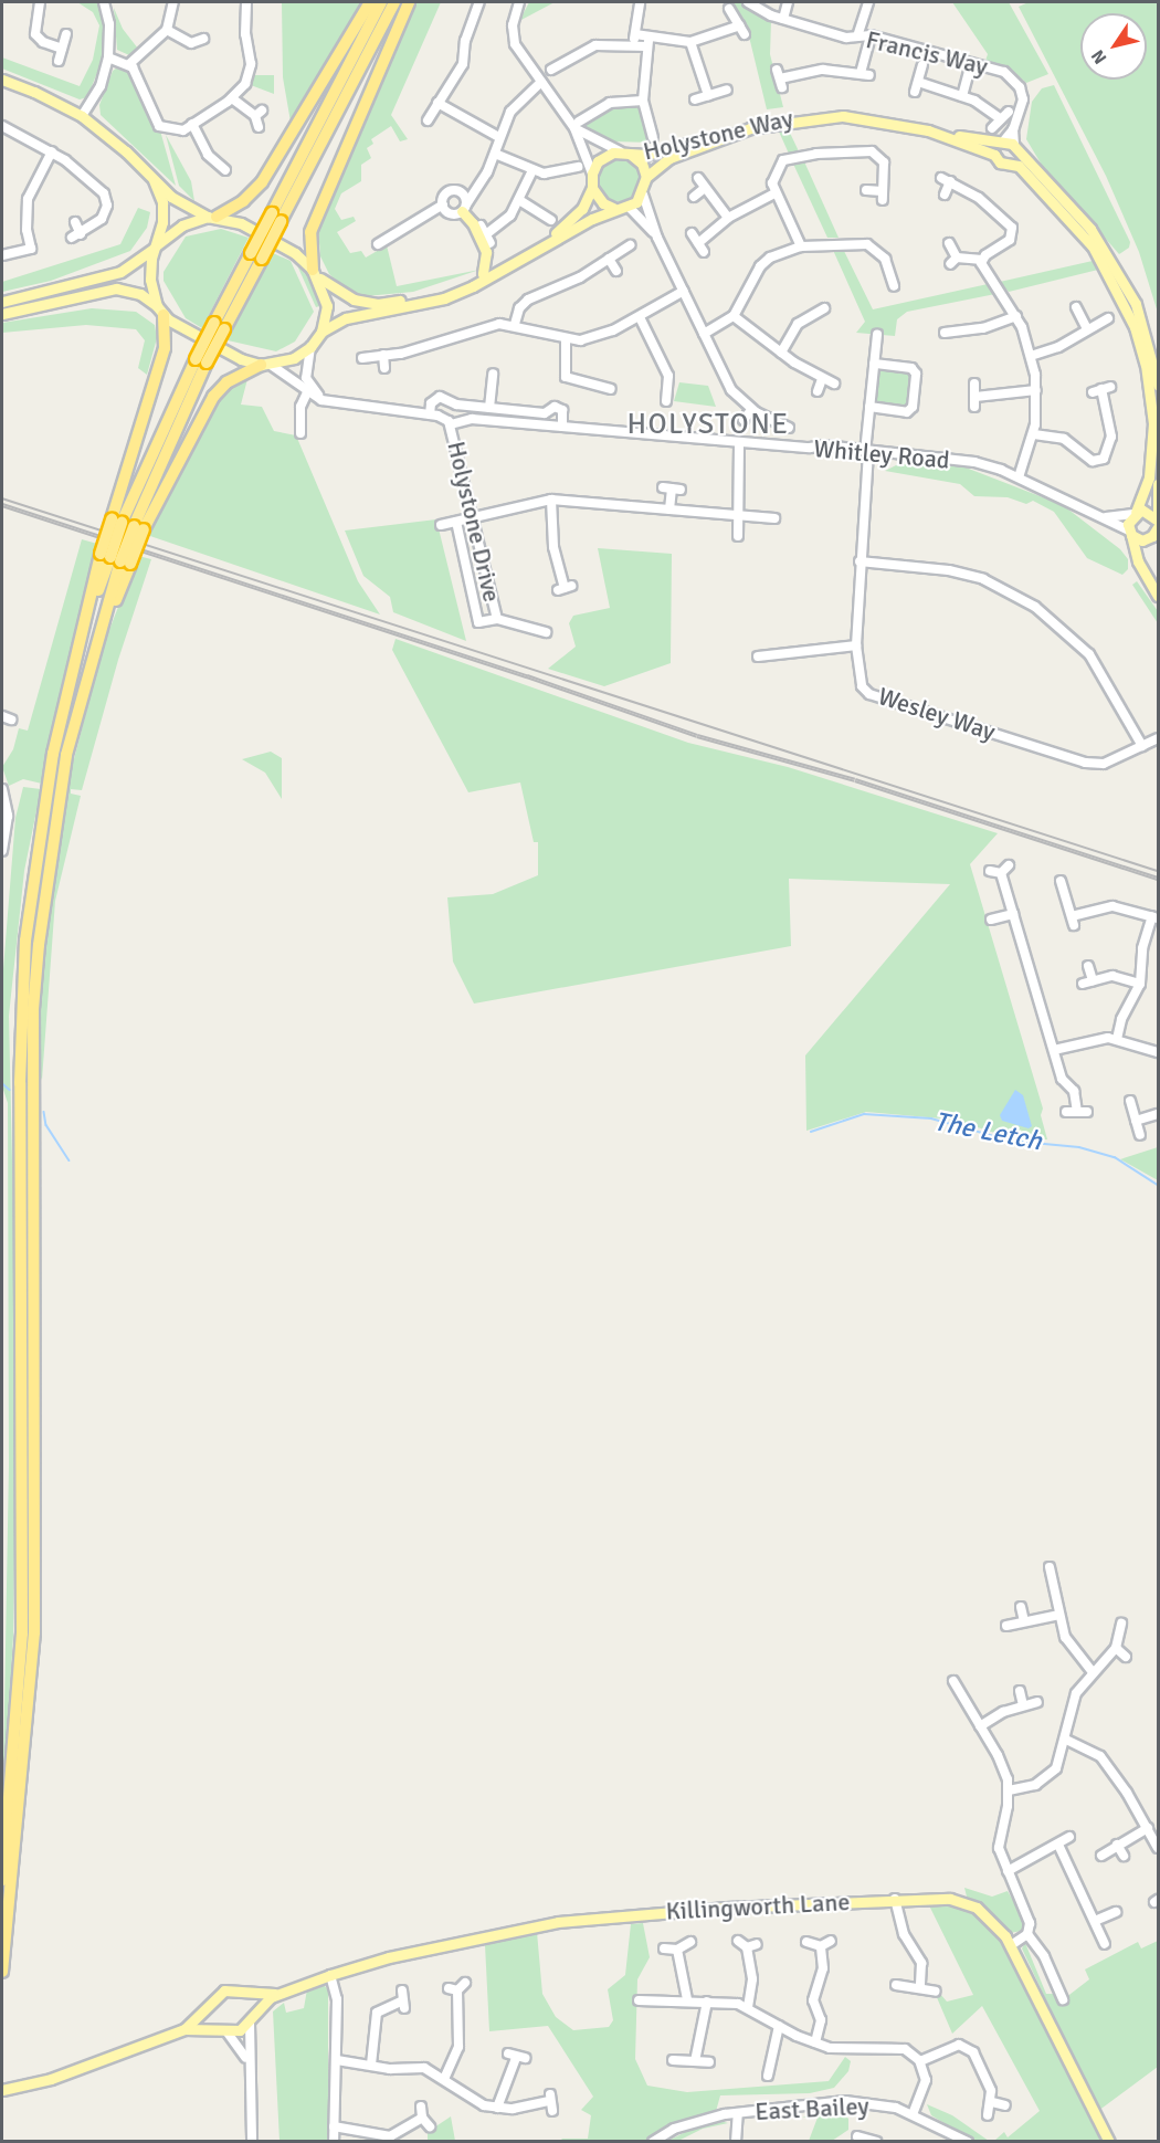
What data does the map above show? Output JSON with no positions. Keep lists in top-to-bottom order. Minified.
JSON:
{"streets":{"main road":["Holystone Way","Killingworth Lane"],"street":["Francis Way","Whitley Road","Holystone Drive","Wesley Way","East Bailey"]},"crossings":[["Francis Way","Holystone Way"],["Holystone Way","Whitley Road"],["Whitley Road","Holystone Drive"],["Whitley Road","Wesley Way"]],"districts":["HOLYSTONE"],"water":["The Letch"],"north":"bottom left"}
